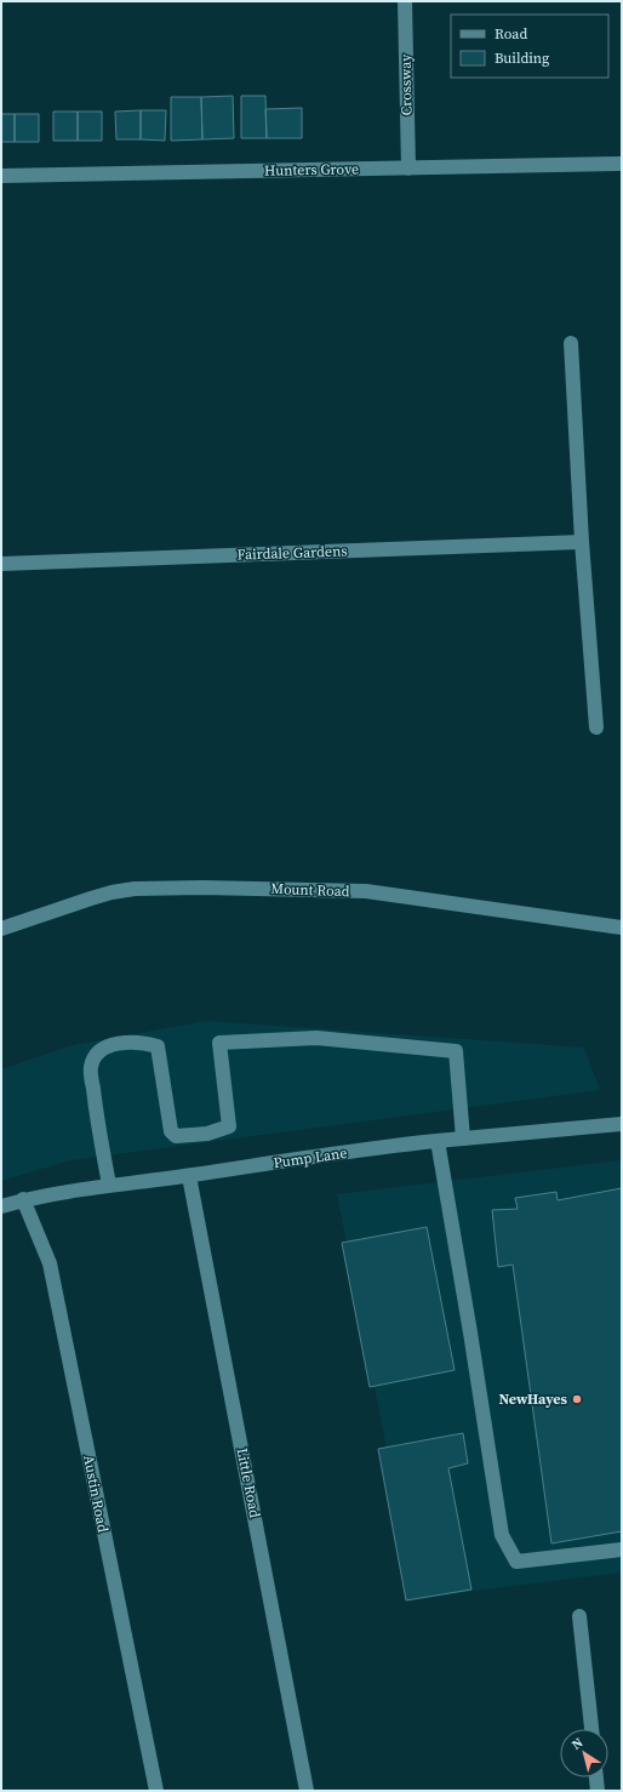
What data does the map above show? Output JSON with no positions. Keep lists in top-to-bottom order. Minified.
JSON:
{"streets":{"street":["Crossway","Hunters Grove","Fairdale Gardens","Mount Road","Pump Lane","Little Road","Austin Road"]},"crossings":[["Crossway","Hunters Grove"],["Pump Lane","Little Road"],["Pump Lane","Austin Road"]],"places":["NewHayes"],"legend":["Road","Building"],"north":"top left"}
